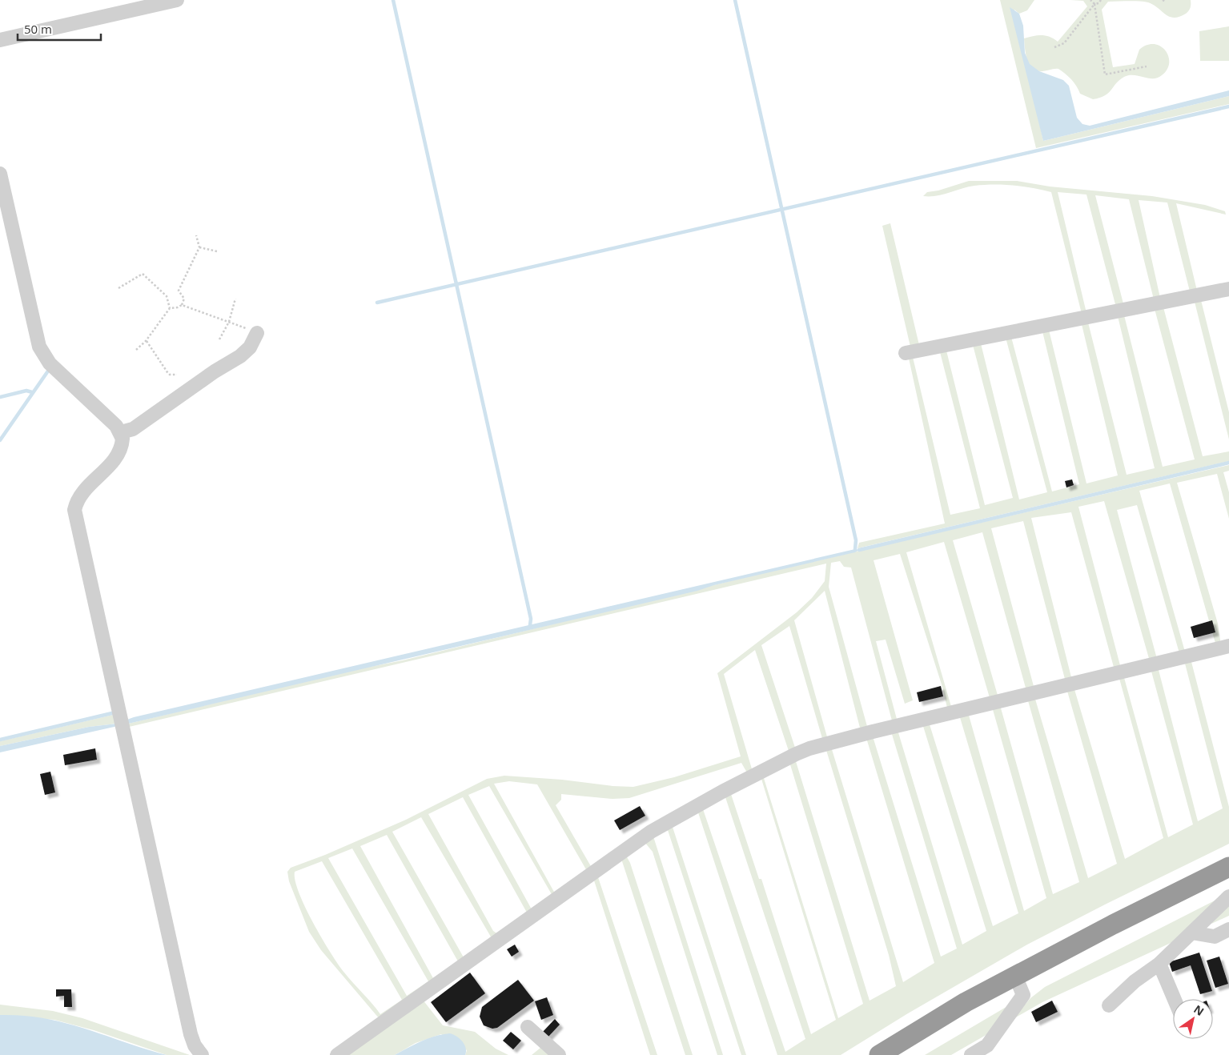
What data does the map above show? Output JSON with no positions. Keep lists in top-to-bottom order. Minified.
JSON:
{"scale_bar":"50 m","north":"top right"}
